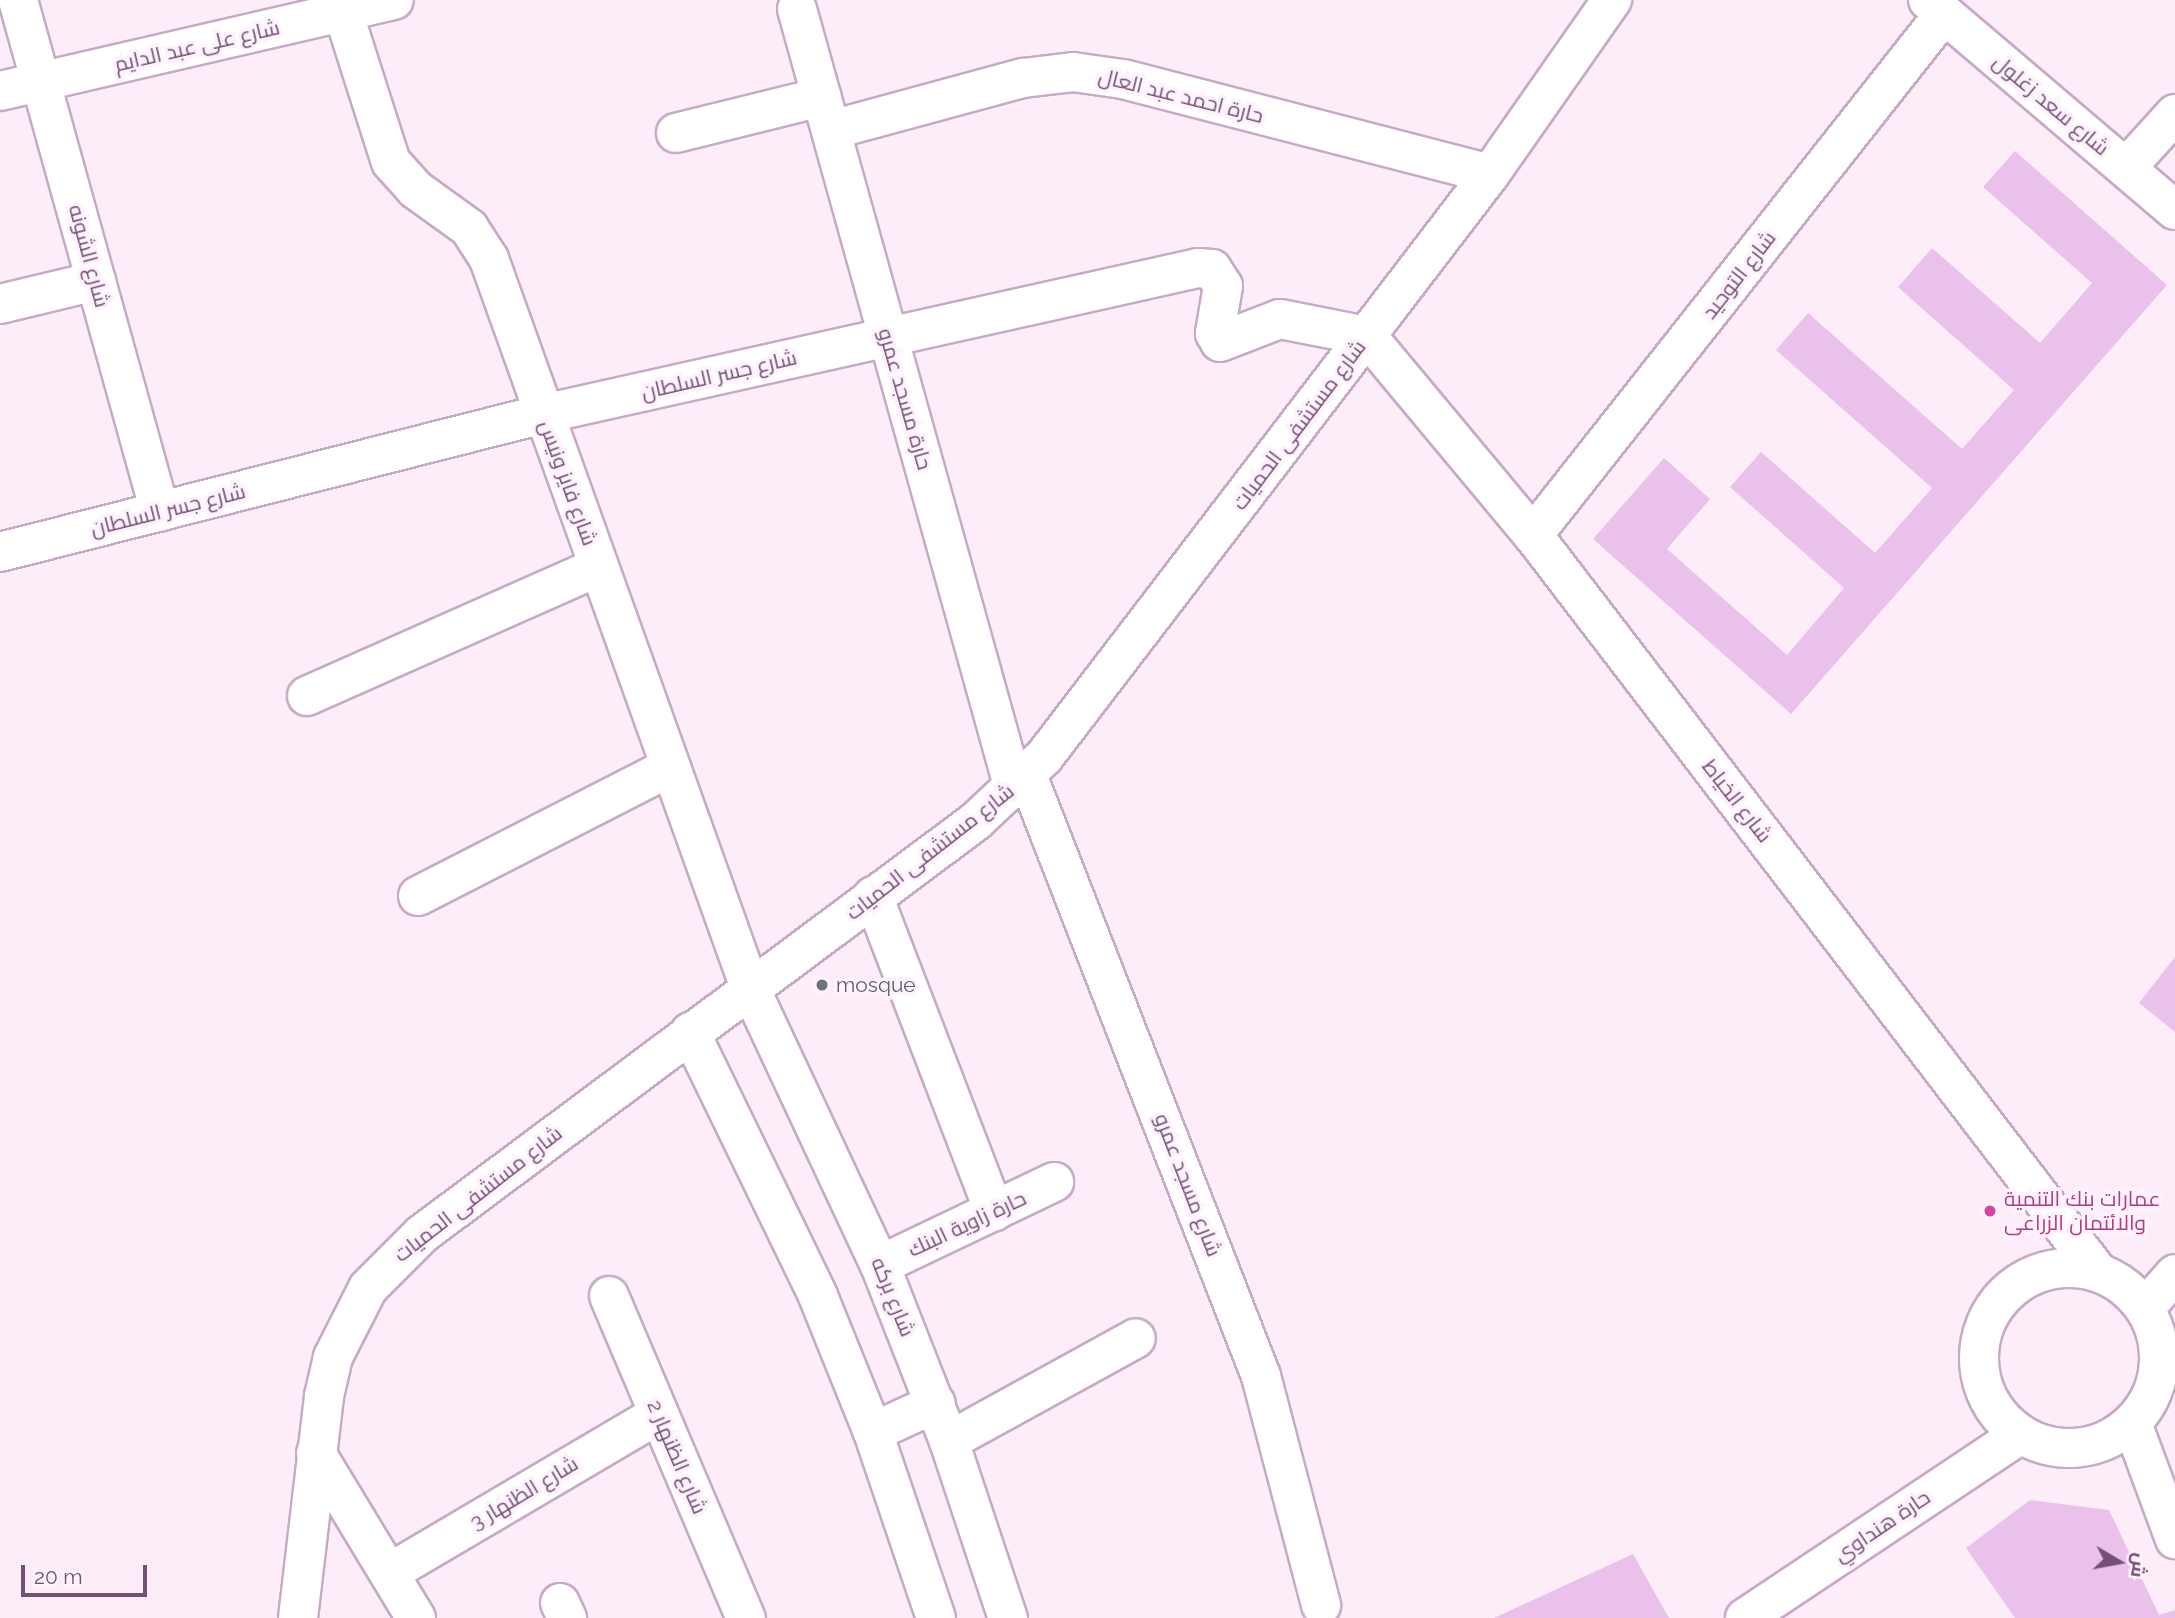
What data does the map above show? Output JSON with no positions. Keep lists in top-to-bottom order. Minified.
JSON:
{"streets":{"street":["شارع على عبد الدايم","حارة احمد عبد العال","شارع سعد زغلول","شارع الشونه","شارع التوحيد","شارع جسر السلطان","حارة مسجد عمرو","شارع مستشفى الحميات","شارع فايز ونيس","شارع الخياط","شارع مسجد عمرو","حارة زاوية البنك","شارع بركه","شارع الظنهار 2","شارع الظنهار 3","حارة هنداوي"]},"crossings":[["شارع على عبد الدايم","شارع الشونه"],["شارع على عبد الدايم","شارع فايز ونيس"],["حارة احمد عبد العال","حارة مسجد عمرو"],["حارة احمد عبد العال","شارع مستشفى الحميات"],["شارع سعد زغلول","شارع التوحيد"],["شارع الشونه","شارع جسر السلطان"],["شارع التوحيد","شارع الخياط"],["شارع جسر السلطان","حارة مسجد عمرو"],["شارع جسر السلطان","شارع مستشفى الحميات"],["شارع جسر السلطان","شارع فايز ونيس"],["شارع جسر السلطان","شارع الخياط"],["حارة مسجد عمرو","شارع مستشفى الحميات"],["حارة مسجد عمرو","شارع مسجد عمرو"],["شارع مستشفى الحميات","شارع فايز ونيس"],["شارع مستشفى الحميات","شارع الخياط"],["شارع مستشفى الحميات","شارع مسجد عمرو"],["شارع مستشفى الحميات","شارع بركه"],["شارع فايز ونيس","شارع بركه"],["شارع الخياط","حارة هنداوي"],["حارة زاوية البنك","شارع بركه"],["شارع الظنهار 2","شارع الظنهار 3"]],"places":["mosque","عمارات بنك التنمية والائتمان الزراعى"],"scale_bar":"20 m","north":"right"}
